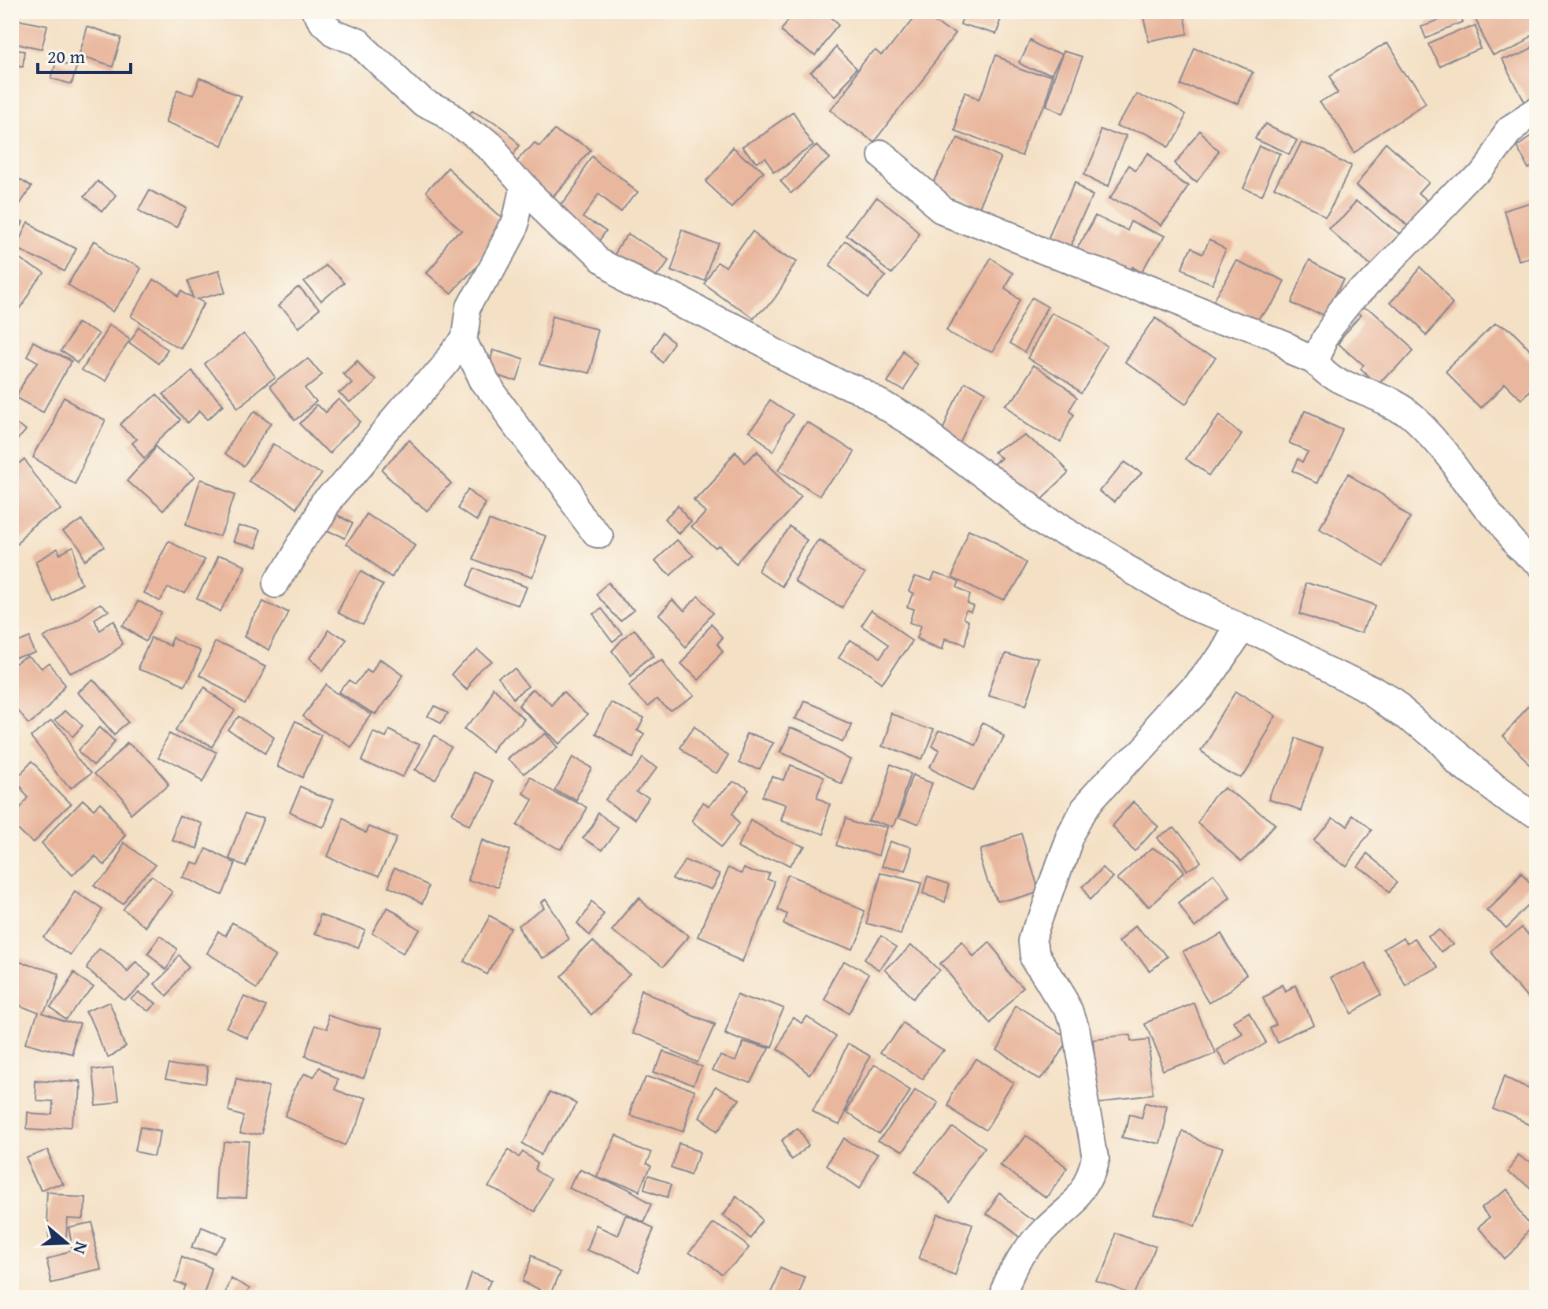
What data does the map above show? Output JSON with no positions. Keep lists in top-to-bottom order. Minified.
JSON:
{"scale_bar":"20 m","north":"right"}
